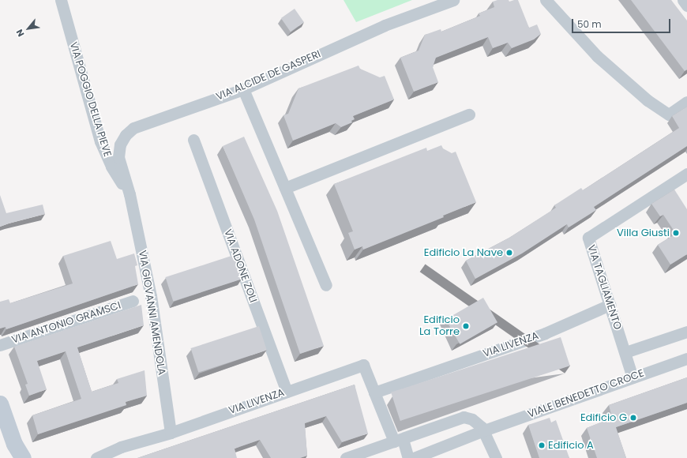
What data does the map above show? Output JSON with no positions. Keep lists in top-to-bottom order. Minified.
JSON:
{"streets":{"street":["VIA ALCIDE DE GASPERI","VIA POGGIO DELLA PIEVE","VIA ADONE ZOLI","VIA TAGLIAMENTO","VIA GIOVANNI AMENDOLA","VIA ANTONIO GRAMSCI","VIA LIVENZA","VIALE BENEDETTO CROCE"]},"crossings":[["VIA ALCIDE DE GASPERI","VIA POGGIO DELLA PIEVE"],["VIA ALCIDE DE GASPERI","VIA GIOVANNI AMENDOLA"],["VIA POGGIO DELLA PIEVE","VIA GIOVANNI AMENDOLA"],["VIA ADONE ZOLI","VIA LIVENZA"],["VIA TAGLIAMENTO","VIA LIVENZA"],["VIA TAGLIAMENTO","VIALE BENEDETTO CROCE"],["VIA GIOVANNI AMENDOLA","VIA LIVENZA"]],"places":["Villa Giusti","Edificio La Nave","Edificio La Torre","Edificio G","Edificio A"],"scale_bar":"50 m","north":"bottom left"}
